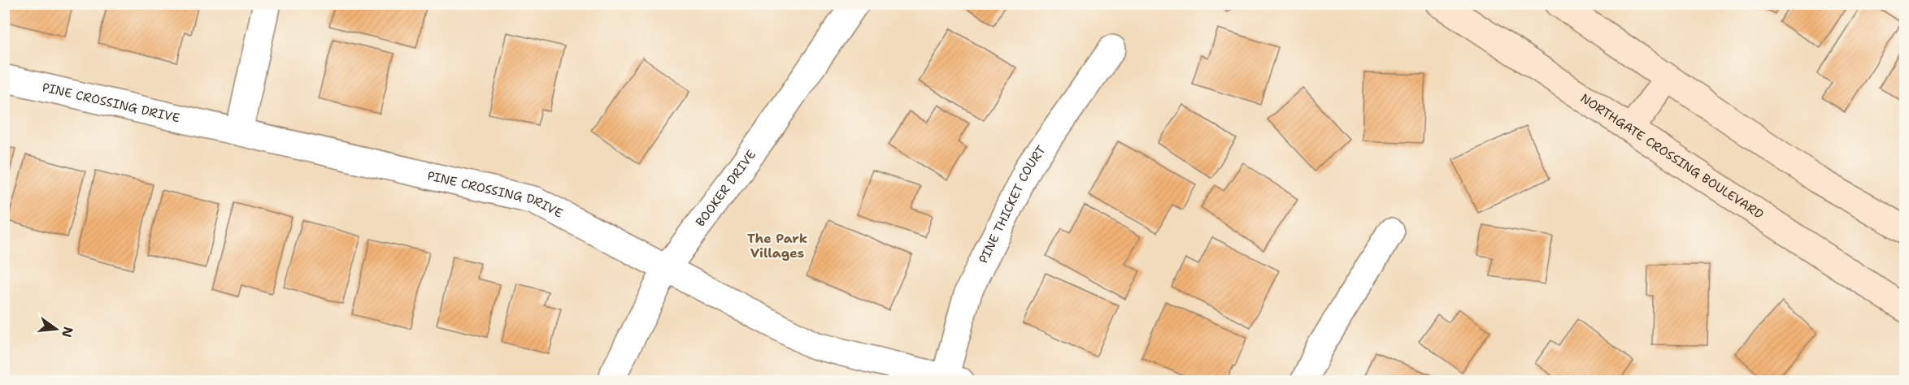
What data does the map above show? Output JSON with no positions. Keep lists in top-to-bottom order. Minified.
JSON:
{"streets":{"main road":["NORTHGATE CROSSING BOULEVARD"],"street":["PINE CROSSING DRIVE","BOOKER DRIVE","PINE THICKET COURT"]},"crossings":[["PINE CROSSING DRIVE","BOOKER DRIVE"],["PINE CROSSING DRIVE","PINE THICKET COURT"]],"districts":["The Park Villages"],"north":"right"}
